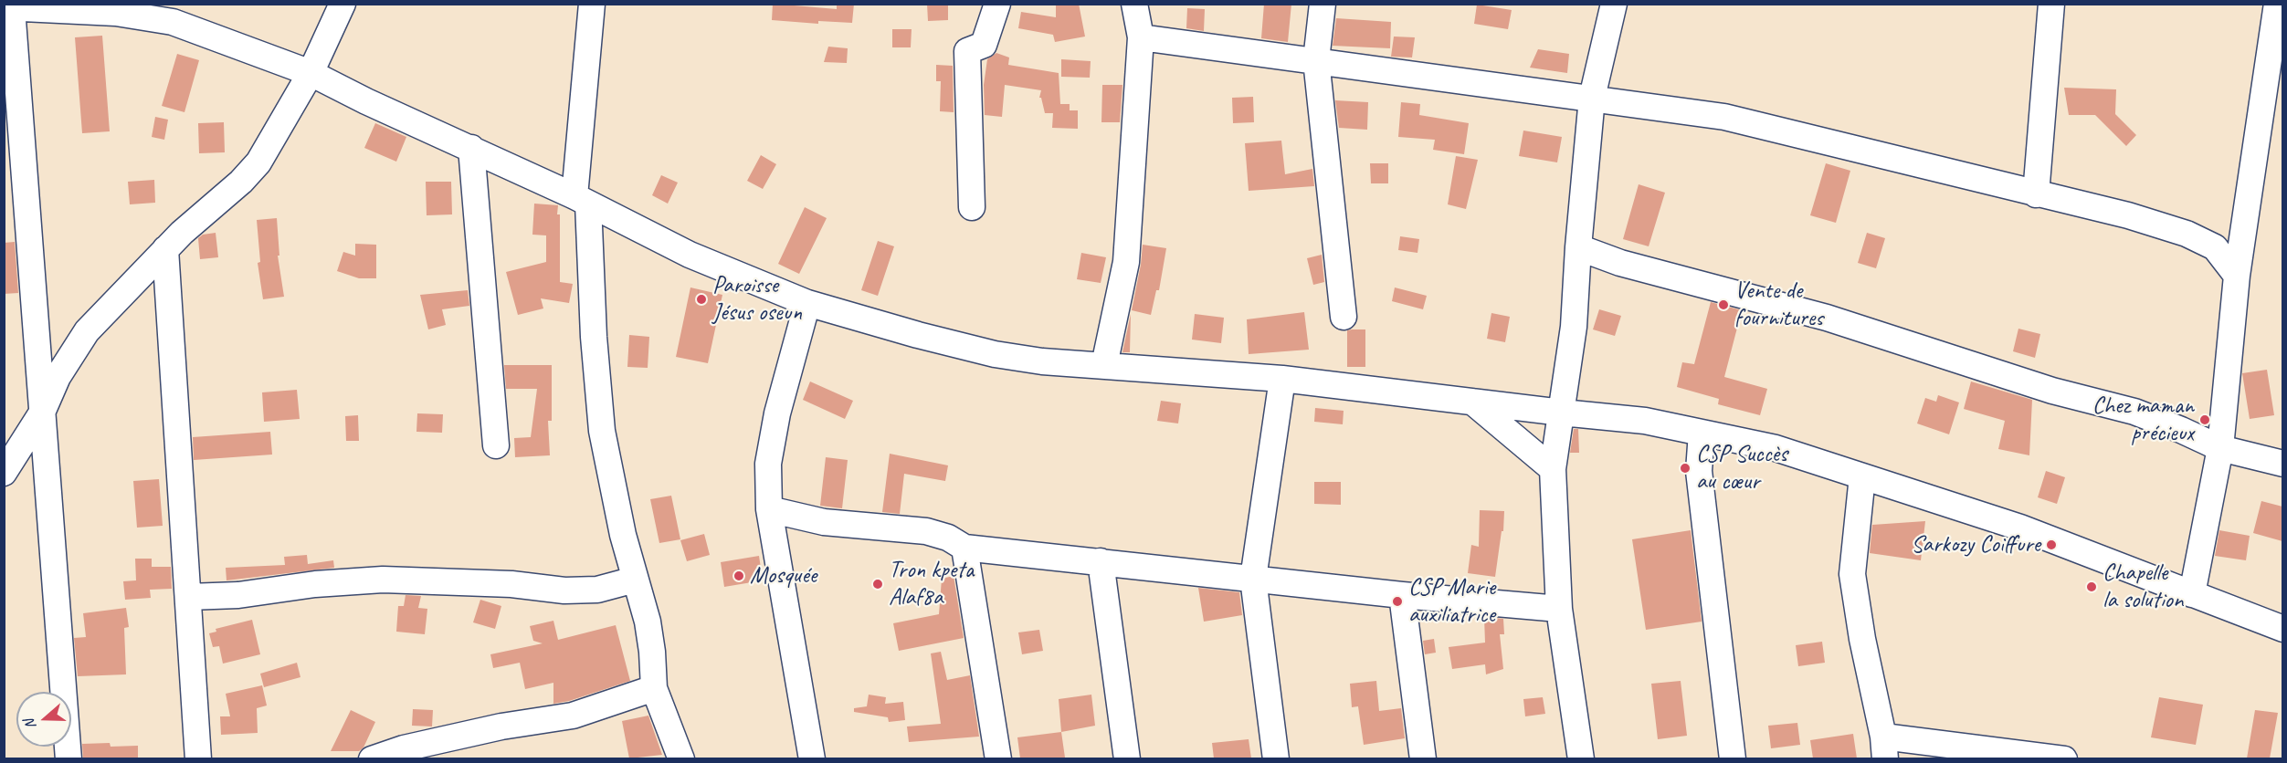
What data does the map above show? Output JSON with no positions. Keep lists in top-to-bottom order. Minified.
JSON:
{"places":["Paroisse Jésus oseun","Vente de fournitures","Chez maman précieux","CSP Succès au cœur","Sarkozy Coiffure","Mosquée","Tron kpeta Alaf8a","Chapelle la solution","CSP Marie auxiliatrice"],"north":"left"}
